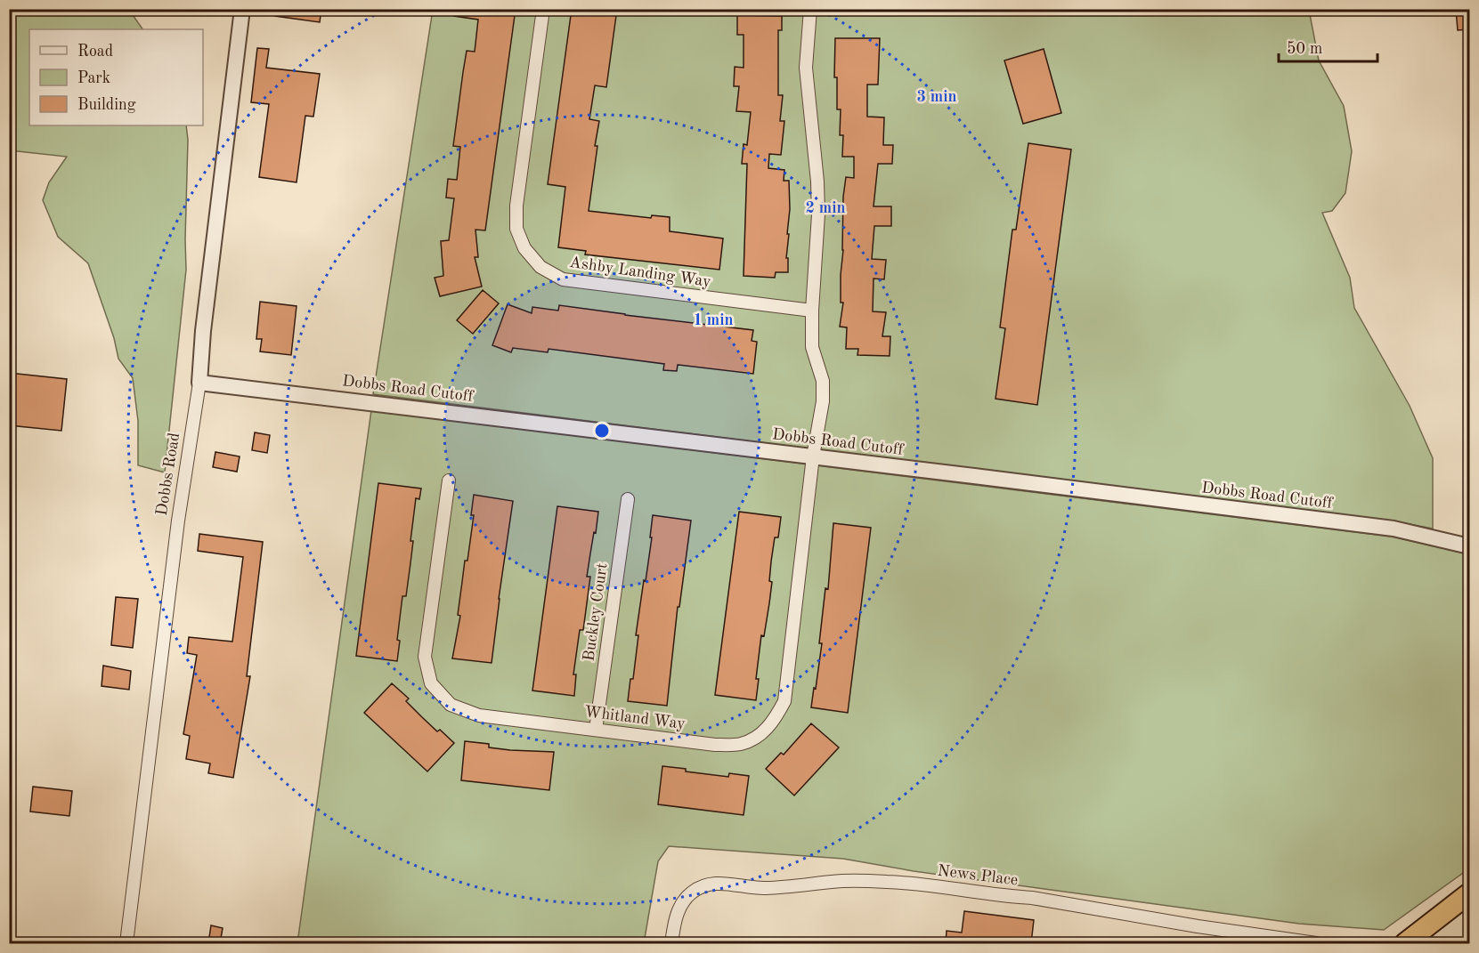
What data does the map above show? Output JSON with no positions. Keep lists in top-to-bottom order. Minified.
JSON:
{"streets":{"street":["Ashby Landing Way","Dobbs Road Cutoff","Dobbs Road","Buckley Court","Whitland Way","News Place"]},"crossings":[["Dobbs Road Cutoff","Dobbs Road"],["Dobbs Road Cutoff","Whitland Way"],["Buckley Court","Whitland Way"]],"legend":["Road","Park","Building"],"scale_bar":"50 m","rings":["3 min","2 min","1 min"]}
